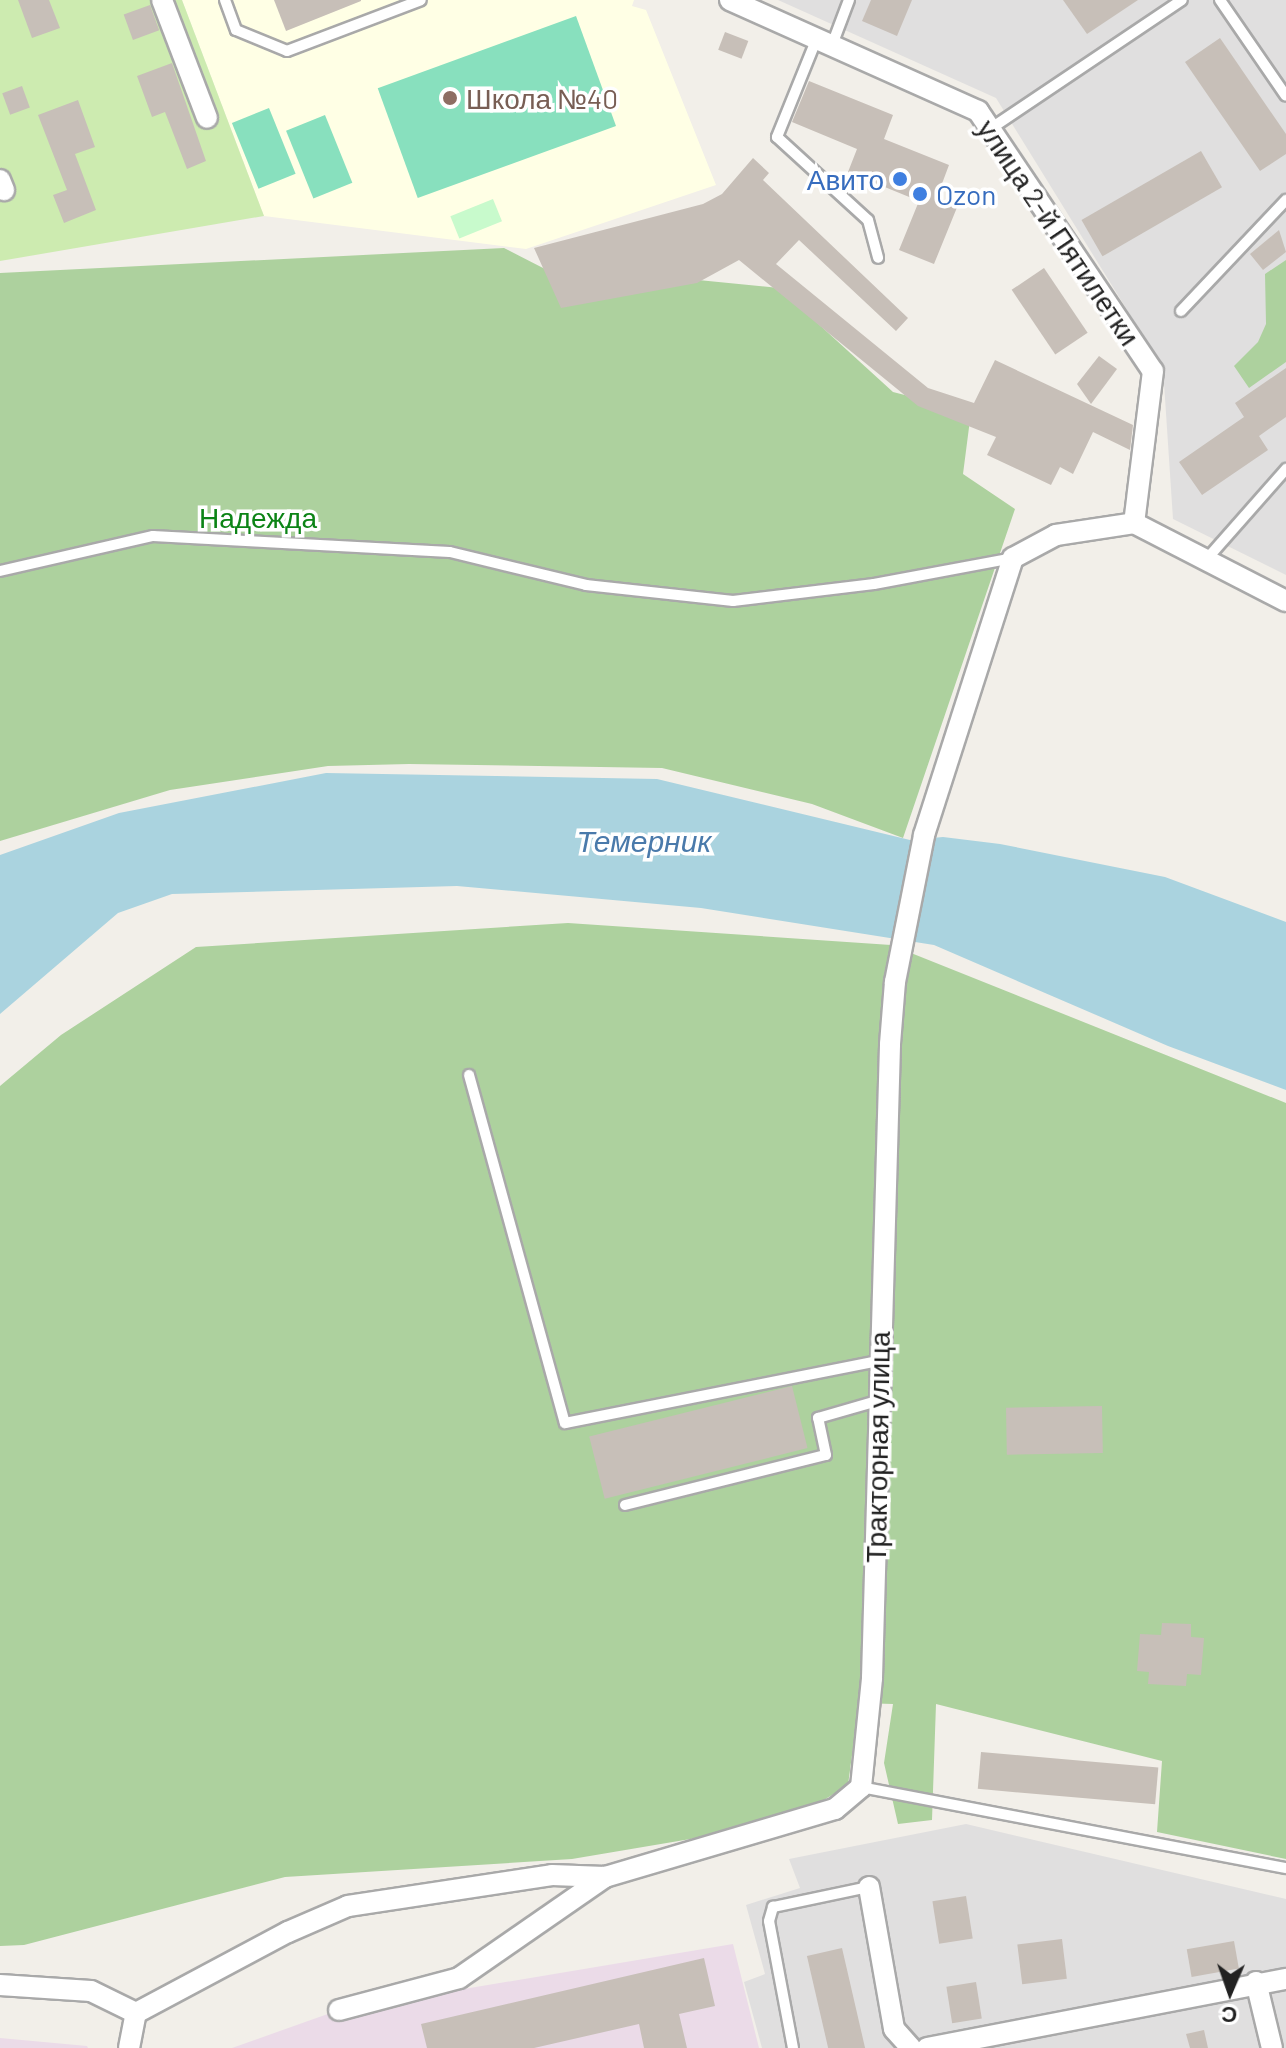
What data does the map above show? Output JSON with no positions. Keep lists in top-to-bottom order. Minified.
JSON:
{"streets":{"street":["улица 2-й Пятилетки","Тракторная улица"]},"water":["Темерник"],"parks":["Надежда"],"places":["Школа №40","Авито","Ozon"],"north":"bottom"}
